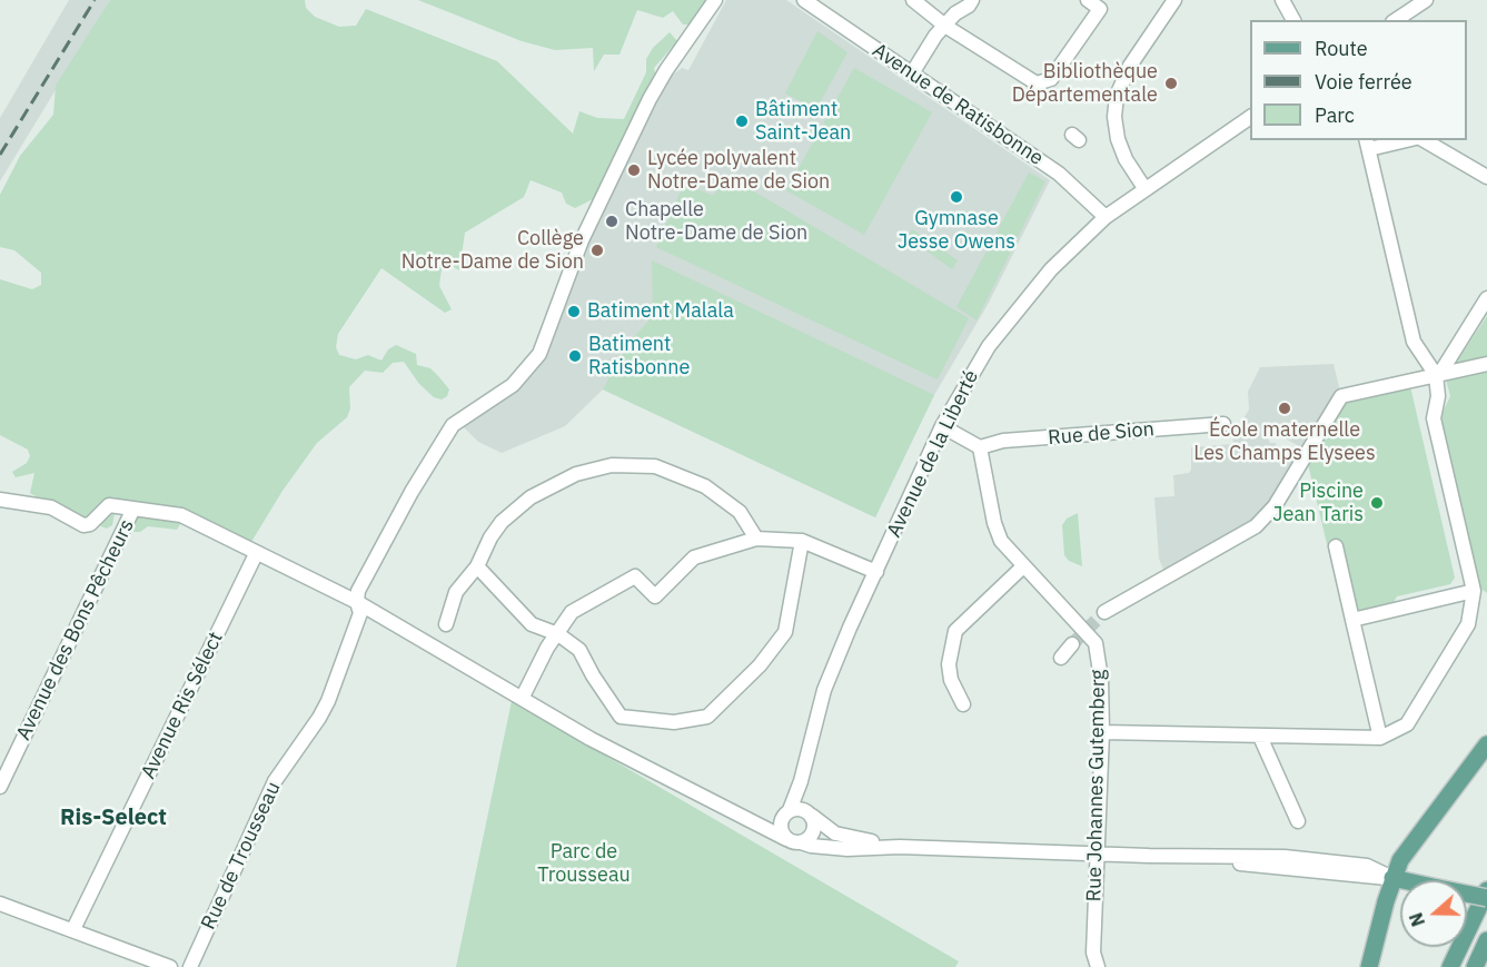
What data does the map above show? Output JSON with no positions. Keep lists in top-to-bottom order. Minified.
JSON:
{"streets":{"street":["Avenue de Ratisbonne","Rue de Sion","Avenue de la Liberté","Avenue des Bons Pêcheurs","Avenue Ris Sélect","Rue Johannes Gutemberg","Rue de Trousseau"]},"crossings":[["Avenue de Ratisbonne","Avenue de la Liberté"],["Rue de Sion","Rue Johannes Gutemberg"]],"districts":["Ris-Select"],"parks":["Parc de Trousseau"],"places":["Bibliothèque Départementale","Bâtiment Saint-Jean","Lycée polyvalent Notre-Dame de Sion","Gymnase Jesse Owens","Chapelle Notre-Dame de Sion","Collège Notre-Dame de Sion","Batiment Malala","Batiment Ratisbonne","École maternelle Les Champs Elysees","Piscine Jean Taris"],"legend":["Route","Voie ferrée","Parc"],"north":"left"}
